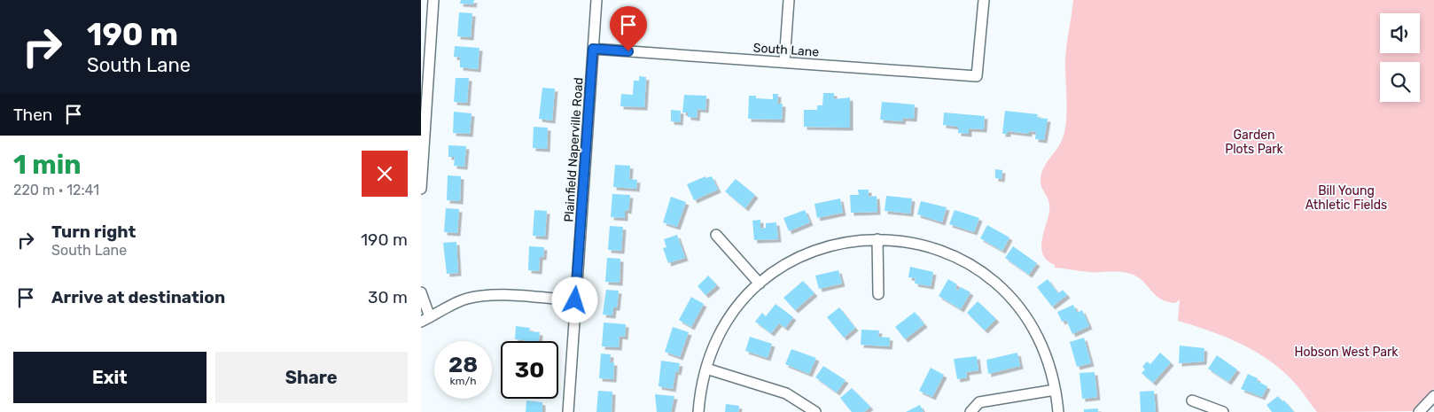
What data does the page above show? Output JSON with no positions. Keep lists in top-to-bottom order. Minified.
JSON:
{"streets":{"street":["South Lane","Plainfield Naperville Road"]},"crossings":[["South Lane","Plainfield Naperville Road"]],"parks":["Garden Plots Park","Bill Young Athletic Fields","Hobson West Park"],"page":{"turn":["190 m","South Lane"],"then":"Then","heading":["1 min","220 m · 12:41"],"list":[{"name":"Turn right","note":"South Lane","value":"190 m"},{"name":"Arrive at destination","value":"30 m"}],"speed":"28 km/h","limit":"30","buttons":["Exit","Share"]}}
